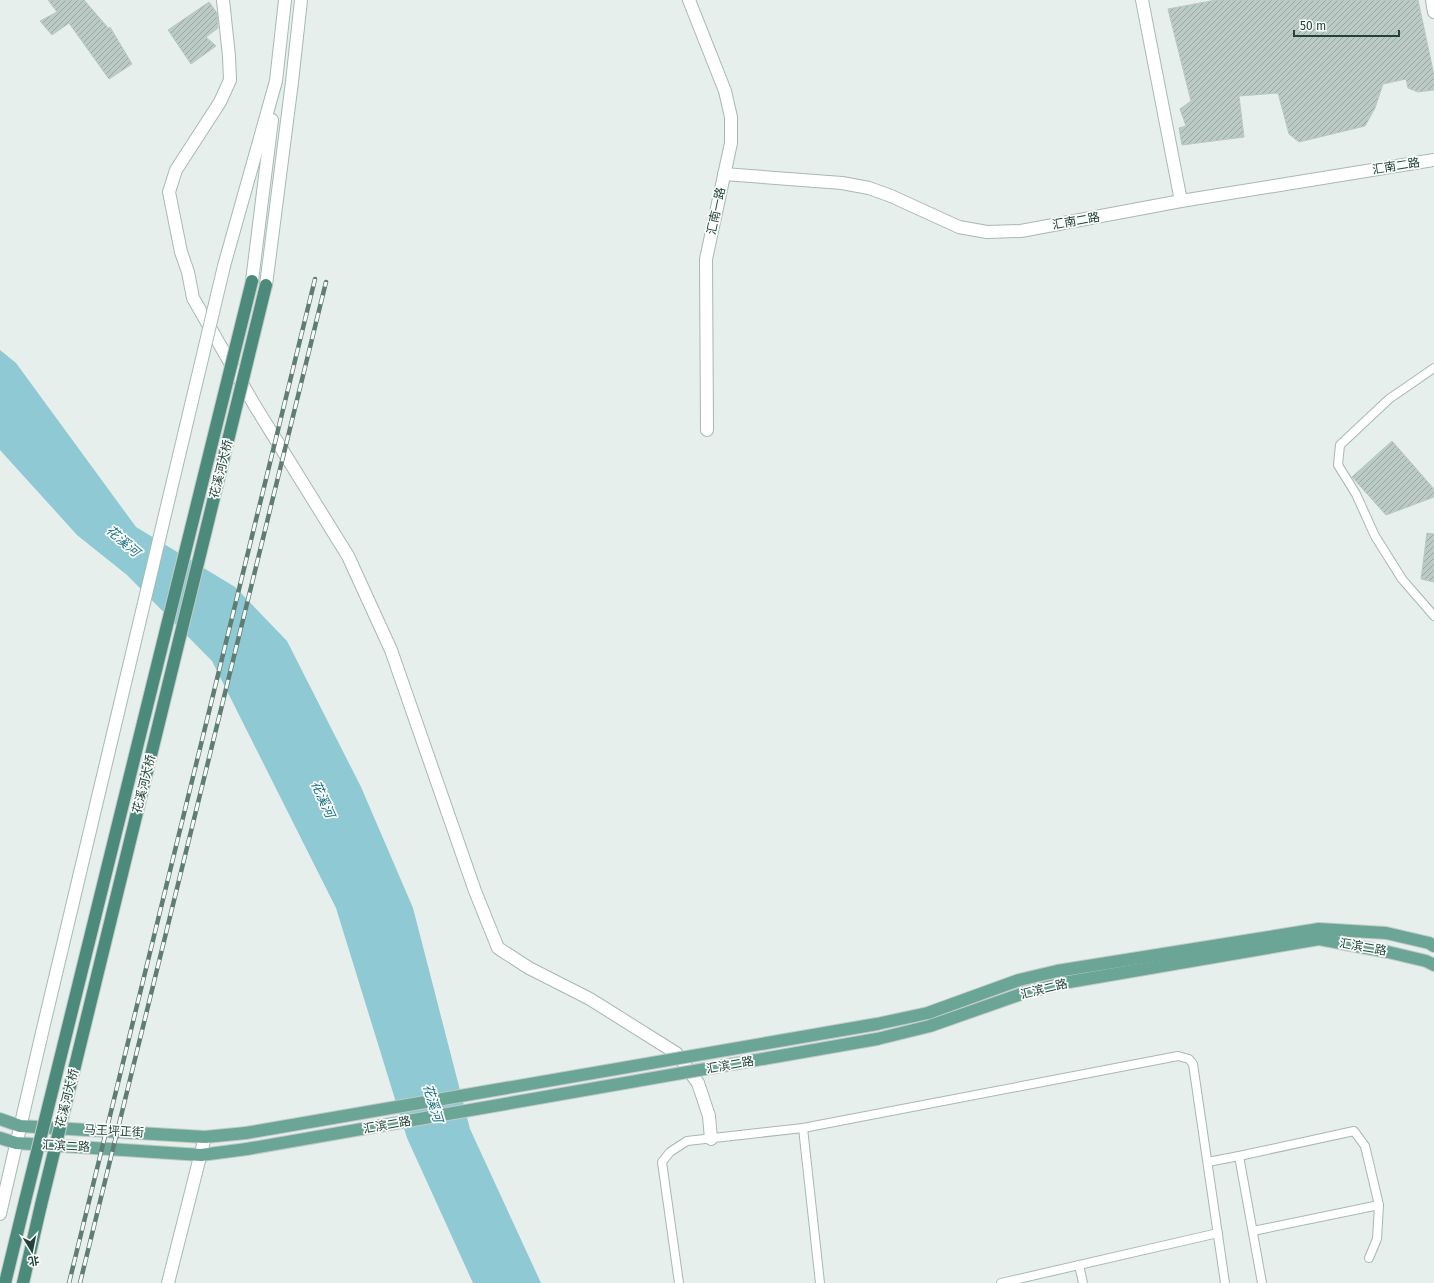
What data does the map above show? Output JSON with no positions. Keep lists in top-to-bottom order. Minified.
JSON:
{"streets":{"highway":["花溪河大桥"],"main road":["汇滨二路","马王坪正街"],"street":["汇南二路","汇南一路"]},"crossings":[["汇南二路","汇南一路"],["汇滨二路","马王坪正街"]],"water":["花溪河"],"scale_bar":"50 m","north":"bottom"}
